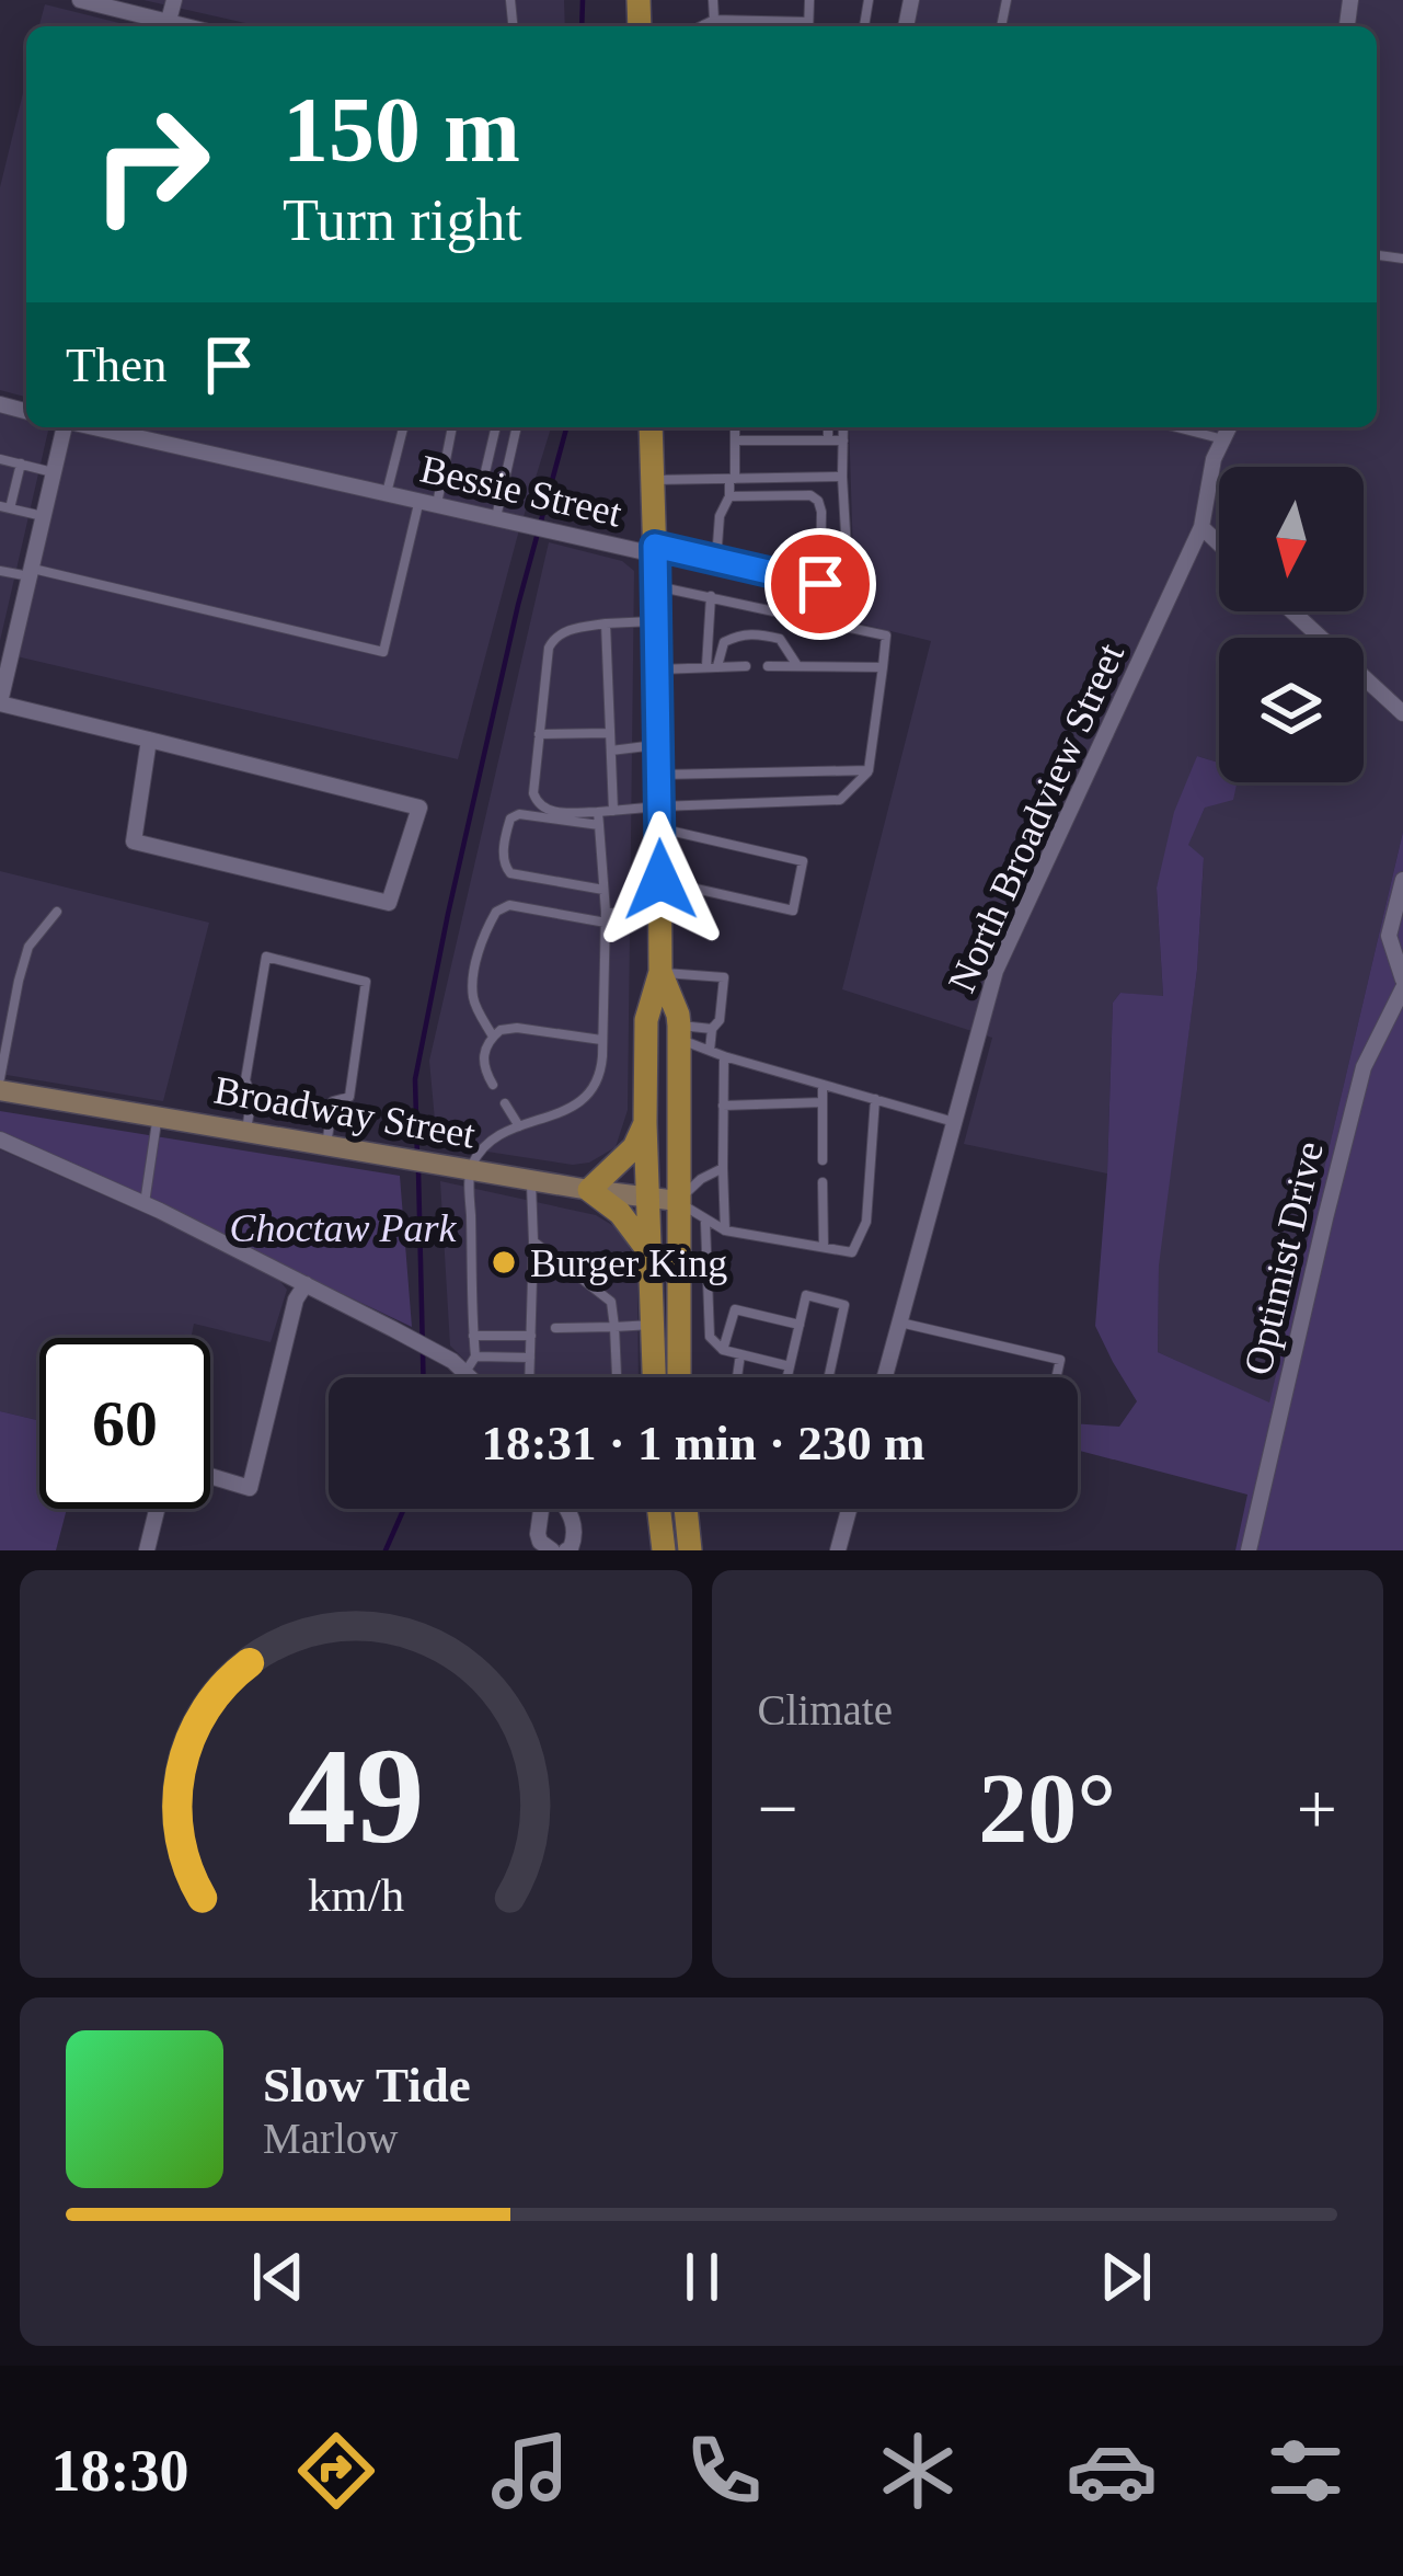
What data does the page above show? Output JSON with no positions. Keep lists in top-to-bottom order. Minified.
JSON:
{"streets":{"main road":["Broadway Street"],"street":["Bessie Street","North Broadview Street","Optimist Drive"]},"parks":["Choctaw Park"],"places":["Burger King"],"north":"bottom","page":{"turn":["150 m","Turn right"],"then":"Then","limit":"60","trip":"18:31 · 1 min · 230 m","tile":"Climate","heat":["−","20°","+"],"song":["Slow Tide","Marlow"],"tabs":"18:30","gauge":["49","km/h"]}}
